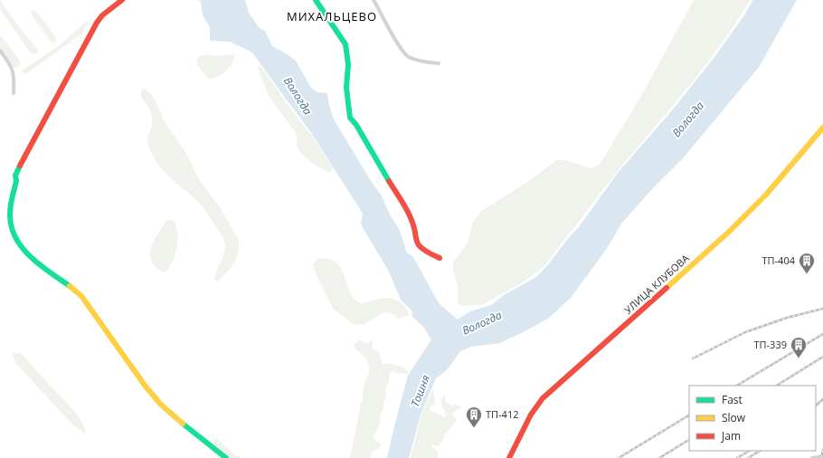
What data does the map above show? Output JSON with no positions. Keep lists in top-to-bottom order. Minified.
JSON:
{"streets":{"street":["УЛИЦА КЛУБОВА"]},"districts":["МИХАЛЬЦЕВО"],"water":["Вологда","Тошня"],"places":{"building":["ТП-404","ТП-339","ТП-412"]},"legend":["Fast","Slow","Jam"]}
